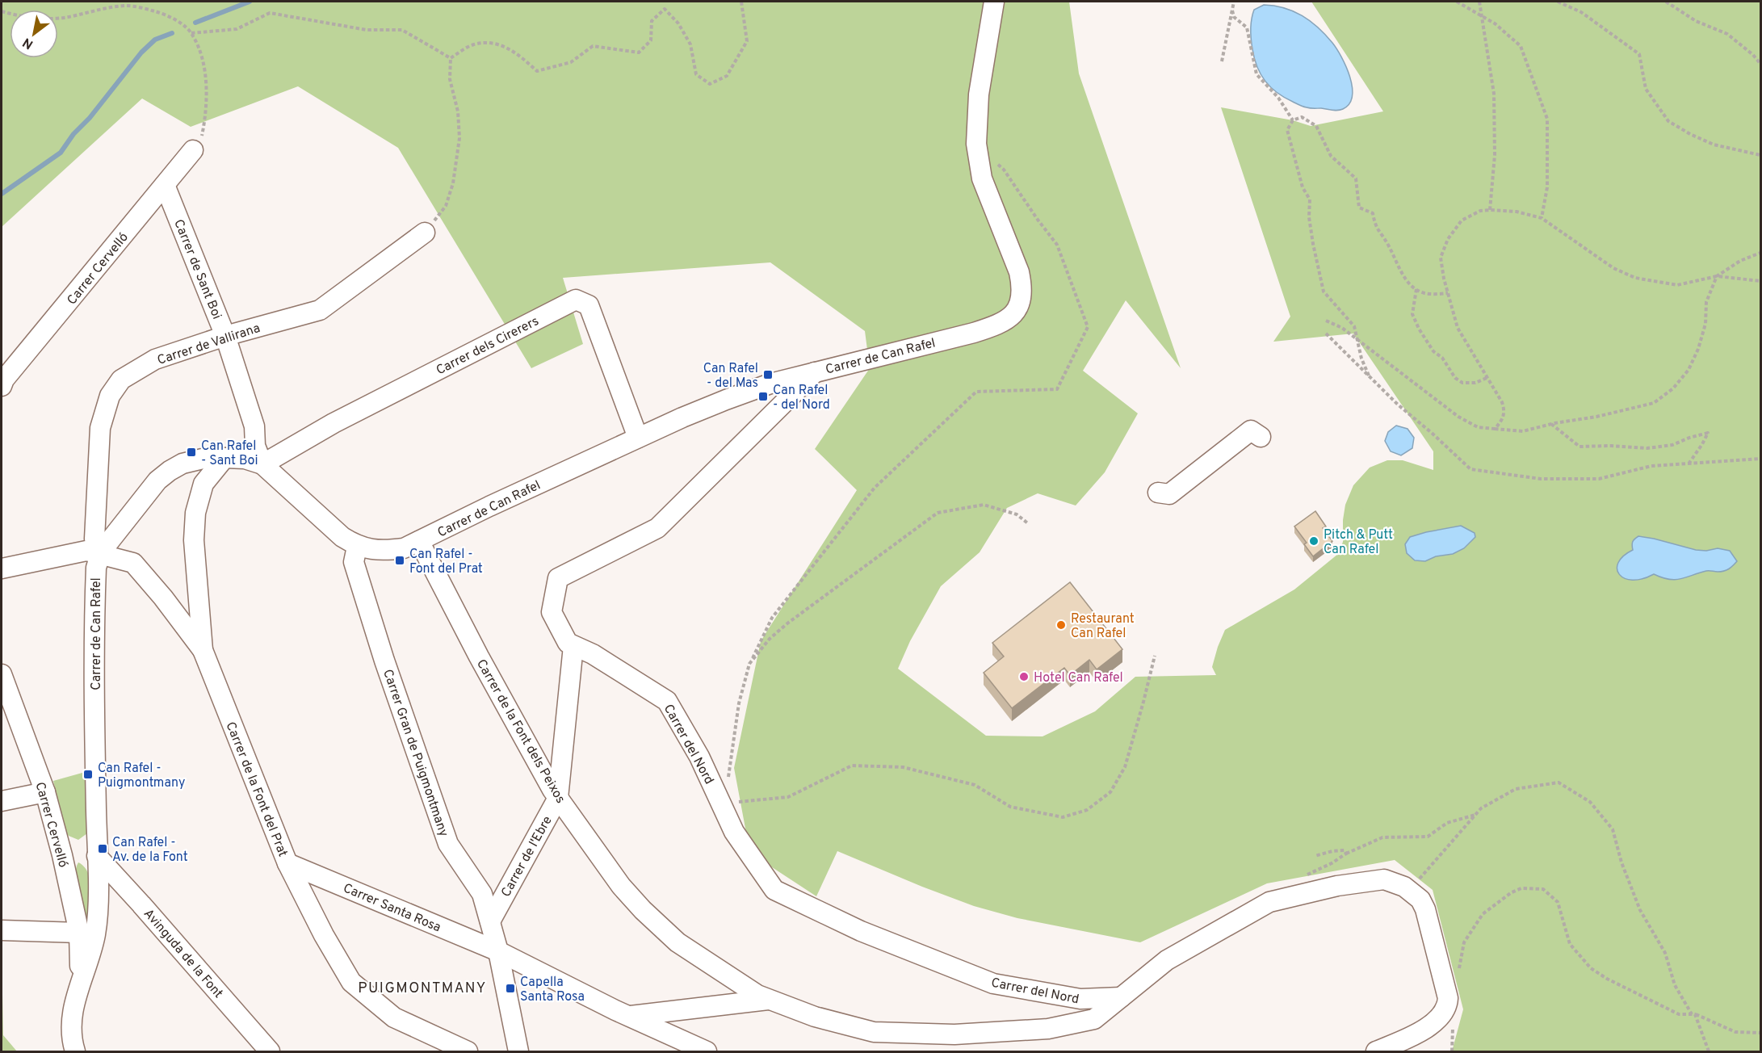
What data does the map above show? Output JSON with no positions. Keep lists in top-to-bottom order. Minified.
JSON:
{"streets":{"street":["Carrer Cervelló","Carrer de Sant Boi","Carrer de Vallirana","Carrer dels Cirerers","Carrer de Can Rafel","Carrer de la Font dels Peixos","Carrer del Nord","Carrer Gran de Puigmontmany","Carrer de la Font del Prat","Carrer de l'Ebre","Carrer Santa Rosa","Avinguda de la Font"]},"crossings":[["Carrer Cervelló","Carrer de Sant Boi"],["Carrer Cervelló","Carrer de Can Rafel"],["Carrer de Sant Boi","Carrer de Vallirana"],["Carrer de Sant Boi","Carrer dels Cirerers"],["Carrer de Sant Boi","Carrer de Can Rafel"],["Carrer de Vallirana","Carrer de Can Rafel"],["Carrer dels Cirerers","Carrer de Can Rafel"],["Carrer de Can Rafel","Carrer de la Font dels Peixos"],["Carrer de Can Rafel","Carrer Gran de Puigmontmany"],["Carrer de Can Rafel","Carrer de la Font del Prat"],["Carrer de Can Rafel","Avinguda de la Font"],["Carrer de la Font dels Peixos","Carrer del Nord"],["Carrer de la Font dels Peixos","Carrer de l'Ebre"],["Carrer del Nord","Carrer de l'Ebre"],["Carrer Gran de Puigmontmany","Carrer de l'Ebre"],["Carrer Gran de Puigmontmany","Carrer Santa Rosa"],["Carrer de la Font del Prat","Carrer Santa Rosa"]],"districts":["PUIGMONTMANY"],"places":{"transit":["Can Rafel - del Mas","Can Rafel - del Nord","Can Rafel - Sant Boi","Can Rafel - Font del Prat","Can Rafel - Puigmontmany","Can Rafel - Av. de la Font","Capella Santa Rosa"],"other":["Pitch & Putt Can Rafel","Restaurant Can Rafel","Hotel Can Rafel"]},"north":"bottom left"}
